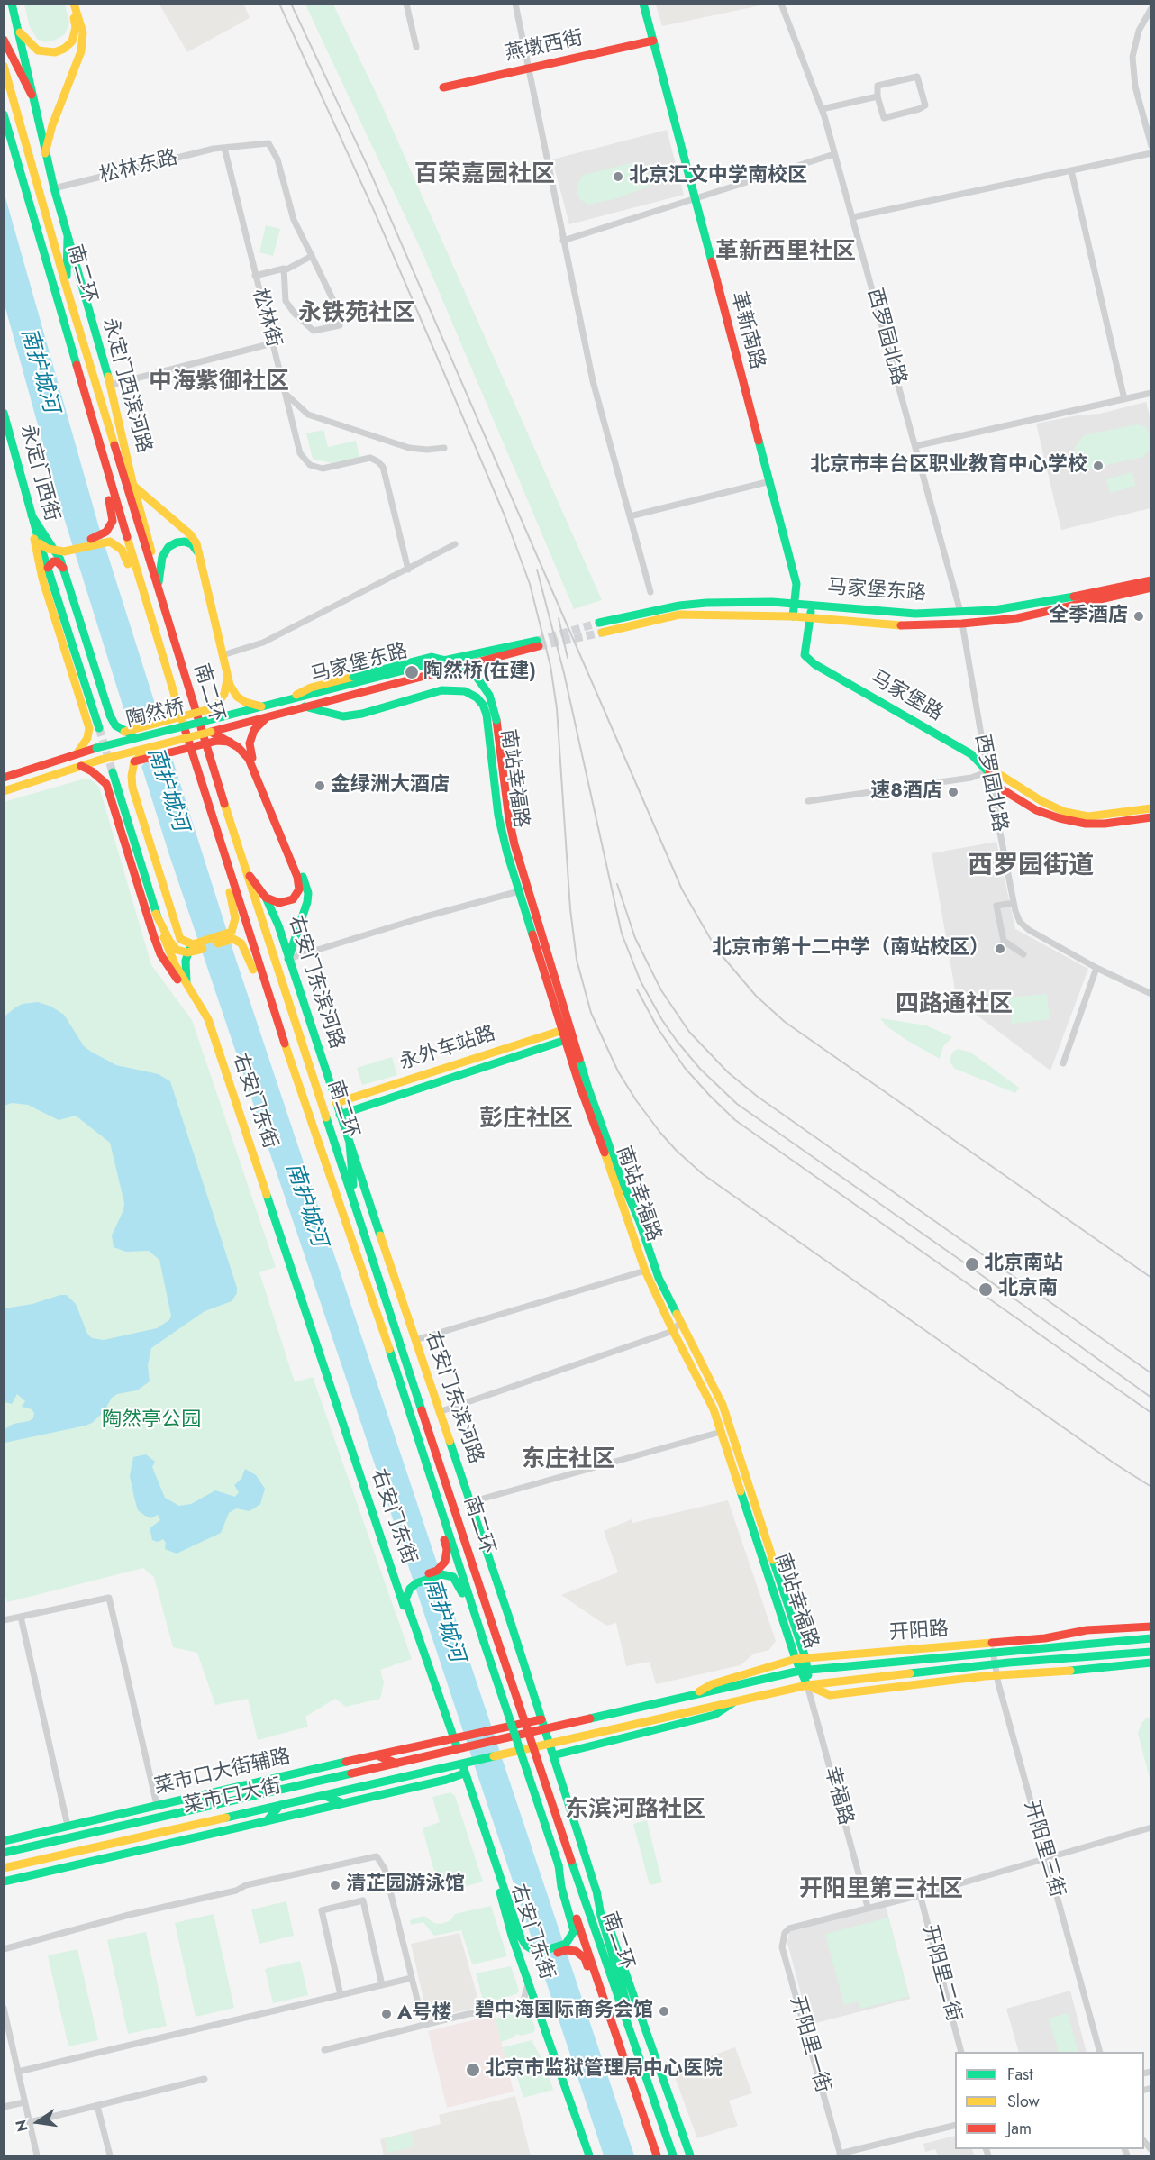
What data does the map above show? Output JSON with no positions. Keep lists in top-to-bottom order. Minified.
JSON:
{"streets":{"main road":["燕墩西街","南二环","革新南路","永定门西滨河路","永定门西街","马家堡东路","马家堡路","陶然桥","南站幸福路","右安门东滨河路","永外车站路","右安门东街","开阳路","菜市口大街辅路","菜市口大街"],"street":["松林东路","松林街","西罗园北路","幸福路","开阳里三街","开阳里二街","开阳里一街"]},"crossings":[["燕墩西街","革新南路"],["松林东路","松林街"],["松林东路","永定门西滨河路"],["南二环","永定门西滨河路"],["南二环","右安门东滨河路"],["革新南路","马家堡东路"],["西罗园北路","马家堡东路"],["西罗园北路","马家堡路"],["马家堡东路","马家堡路"],["马家堡东路","陶然桥"],["马家堡东路","南站幸福路"],["南站幸福路","永外车站路"],["南站幸福路","开阳路"],["右安门东滨河路","永外车站路"],["右安门东滨河路","开阳路"],["右安门东滨河路","菜市口大街辅路"],["右安门东街","菜市口大街辅路"],["右安门东街","菜市口大街"],["开阳路","幸福路"],["开阳路","菜市口大街"],["开阳路","开阳里三街"],["幸福路","开阳里一街"]],"districts":["百荣嘉园社区","革新西里社区","永铁苑社区","中海紫御社区","西罗园街道","四路通社区","彭庄社区","东庄社区","东滨河路社区","开阳里第三社区"],"water":["南护城河"],"parks":["陶然亭公园"],"places":["北京汇文中学南校区","北京市丰台区职业教育中心学校","全季酒店","陶然桥(在建)","金绿洲大酒店","速8酒店","北京市第十二中学（南站校区）","北京南站","北京南","清芷园游泳馆","碧中海国际商务会馆","A号楼","北京市监狱管理局中心医院"],"legend":["Fast","Slow","Jam"],"north":"left"}
